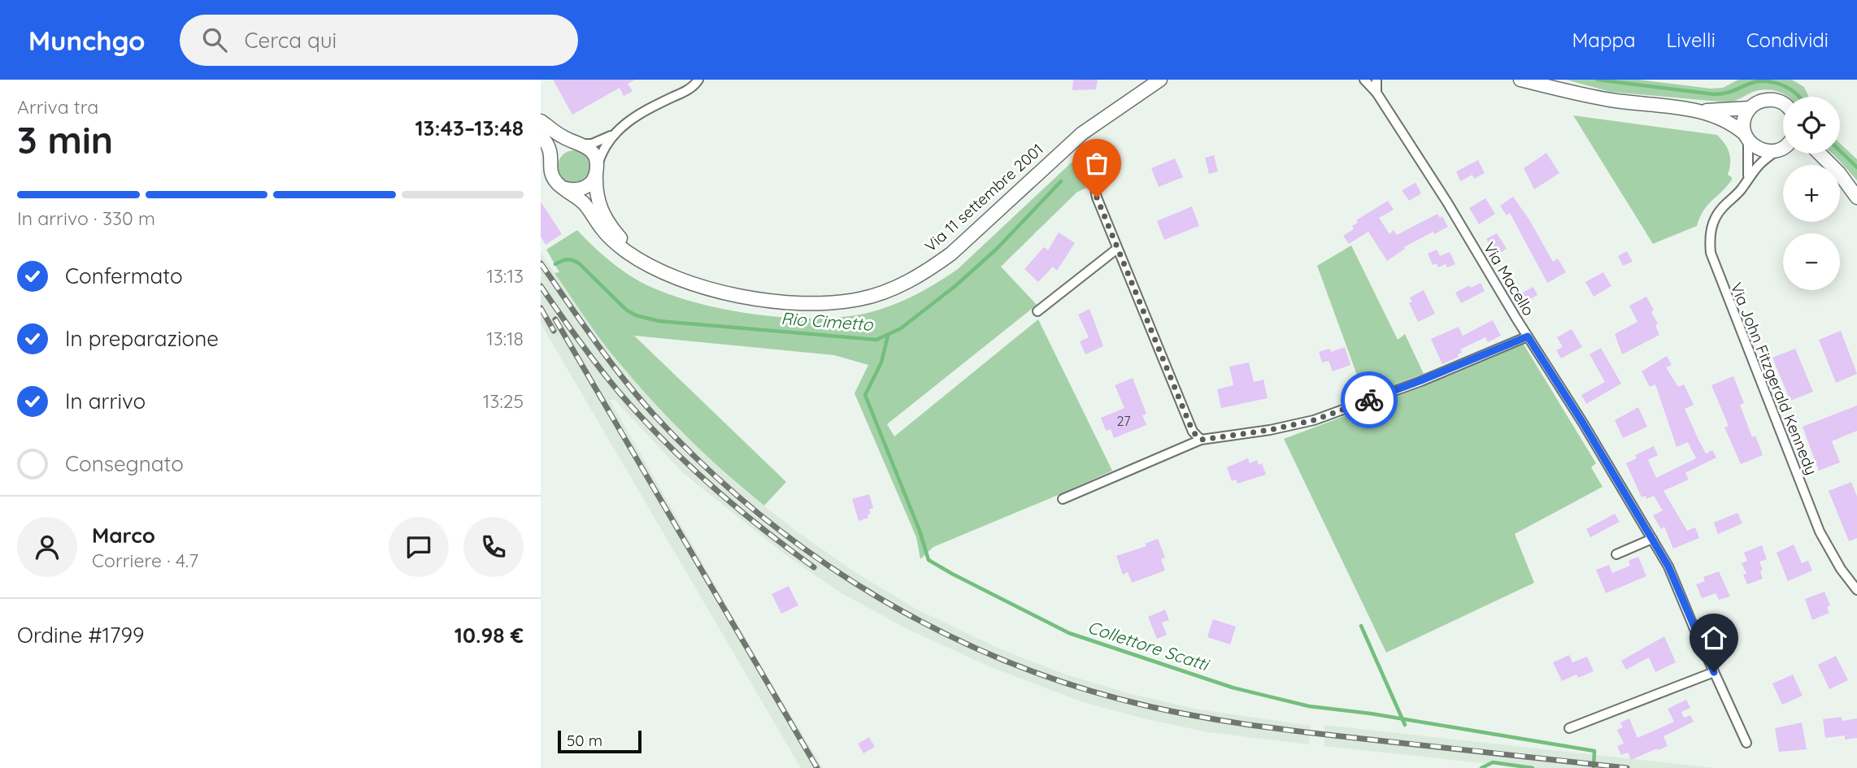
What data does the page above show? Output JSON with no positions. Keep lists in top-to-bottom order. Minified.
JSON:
{"streets":{"main road":["Via 11 settembre 2001"],"street":["Via Macello","Via John Fitzgerald Kennedy"]},"water":["Rio Cimetto","Collettore Scatti"],"house_numbers":["27"],"scale_bar":"50 m","page":{"header":"Munchgo","search":"Cerca qui","nav":["Mappa","Livelli","Condividi"],"heading":["3 min","Arriva tra","13:43–13:48"],"panel":["Marco","Corriere · 4.7","Ordine #1799","10.98 €"],"map_buttons":["+","−"],"bar":"In arrivo · 330 m","list":[["Confermato","13:13"],["In preparazione","13:18"],["In arrivo","13:25"],"Consegnato"],"scale":"50 m"}}
